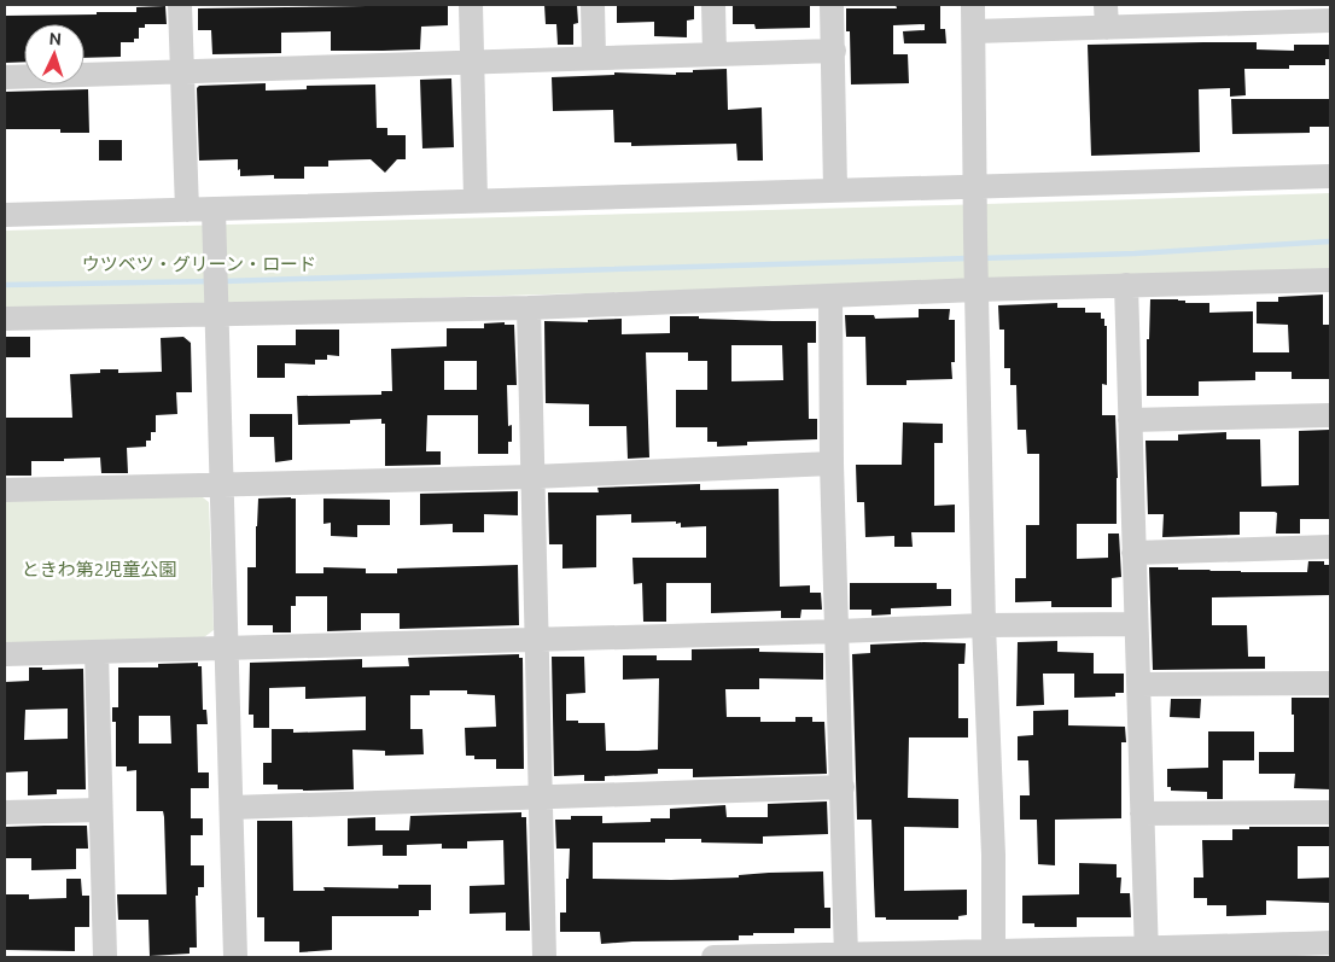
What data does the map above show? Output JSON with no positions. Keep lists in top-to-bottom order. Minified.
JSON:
{"parks":["ウツベツ・グリーン・ロード","ときわ第2児童公園"],"north":"top"}
